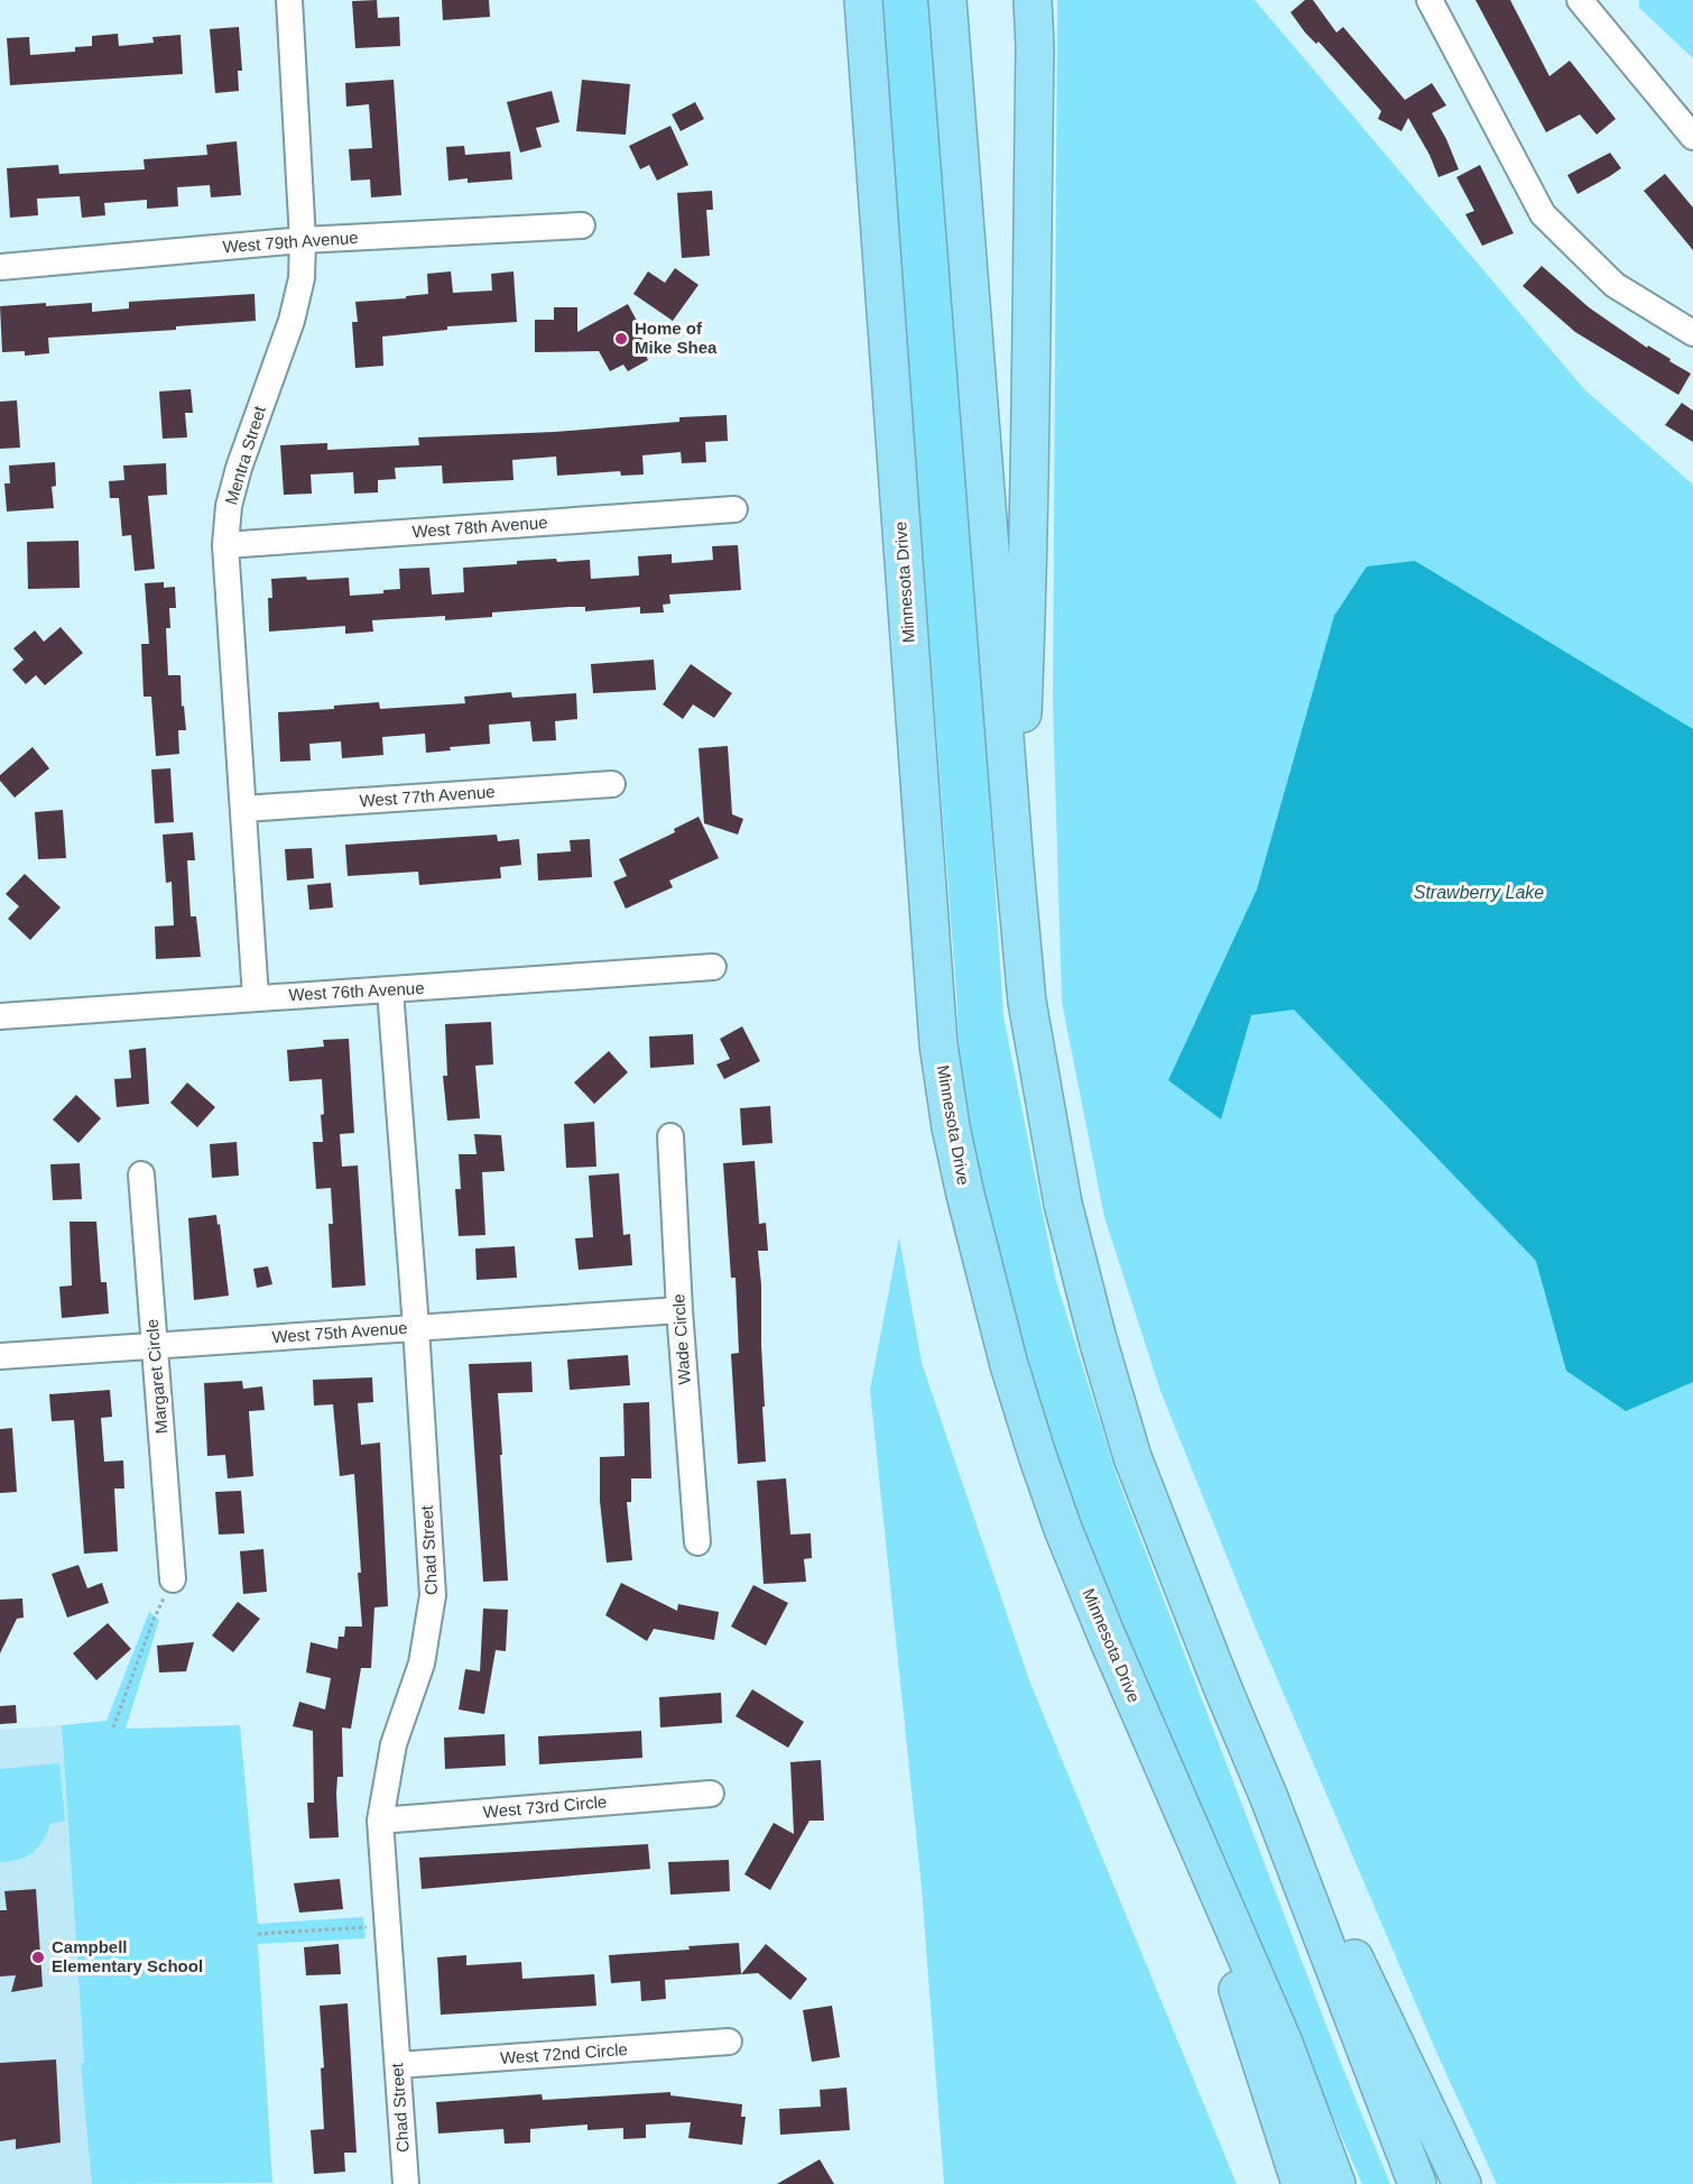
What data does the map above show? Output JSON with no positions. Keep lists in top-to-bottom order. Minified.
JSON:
{"streets":{"highway":["Minnesota Drive"],"street":["West 79th Avenue","Mentra Street","West 78th Avenue","West 77th Avenue","West 76th Avenue","West 75th Avenue","Wade Circle","Margaret Circle","Chad Street","West 73rd Circle","West 72nd Circle"]},"crossings":[["West 79th Avenue","Mentra Street"],["Mentra Street","West 78th Avenue"],["Mentra Street","West 77th Avenue"],["Mentra Street","West 76th Avenue"],["West 76th Avenue","Chad Street"],["West 75th Avenue","Wade Circle"],["West 75th Avenue","Margaret Circle"],["West 75th Avenue","Chad Street"],["Chad Street","West 73rd Circle"],["Chad Street","West 72nd Circle"]],"water":["Strawberry Lake"],"places":["Home of Mike Shea","Campbell Elementary School"]}
